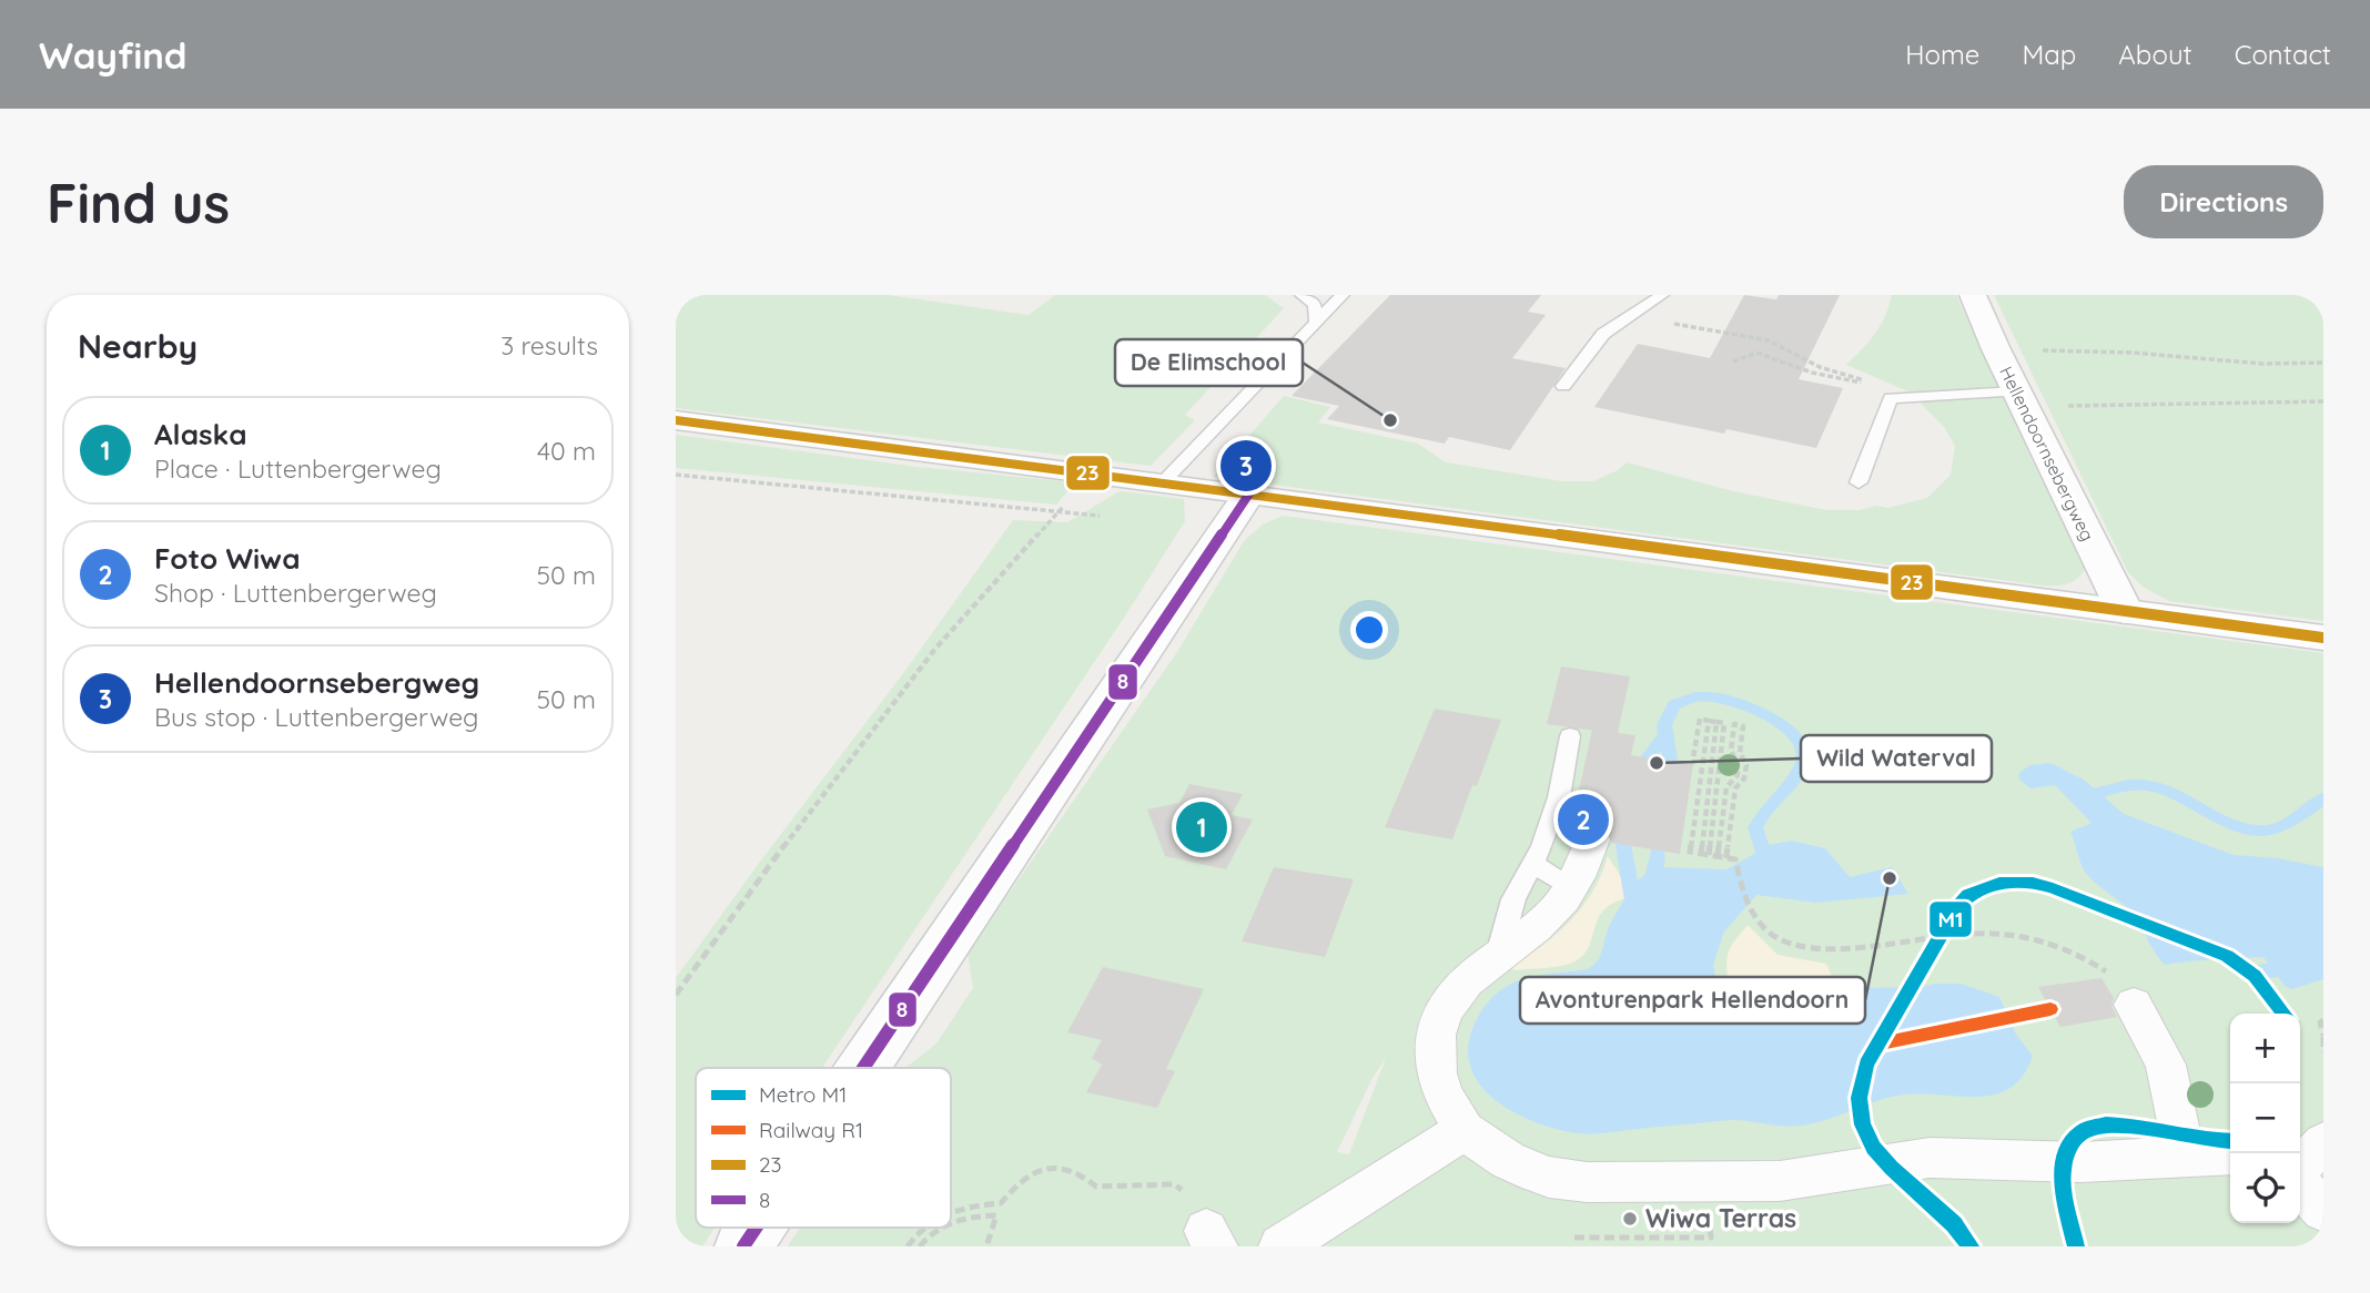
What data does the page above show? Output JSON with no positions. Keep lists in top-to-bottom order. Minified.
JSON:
{"streets":{"street":["Hellendoornsebergweg"]},"places":["De Elimschool","Wild Waterval","Avonturenpark Hellendoorn","Wiwa Terras"],"lines":["transit line 23","transit line 8","metro line M1","rail line R1"],"legend":["Metro M1","Railway R1","23","8"],"page":{"header":"Wayfind","nav":["Home","Map","About","Contact"],"buttons":"Directions","title":"Find us","heading":["Nearby","3 results"],"list":[{"mark":"1","name":"Alaska","note":"Place · Luttenbergerweg","value":"40 m"},{"mark":"2","name":"Foto Wiwa","note":"Shop · Luttenbergerweg","value":"50 m"},{"mark":"3","name":"Hellendoornsebergweg","note":"Bus stop · Luttenbergerweg","value":"50 m"}],"pins":["3","2","1"],"map_buttons":["+","−"]}}
